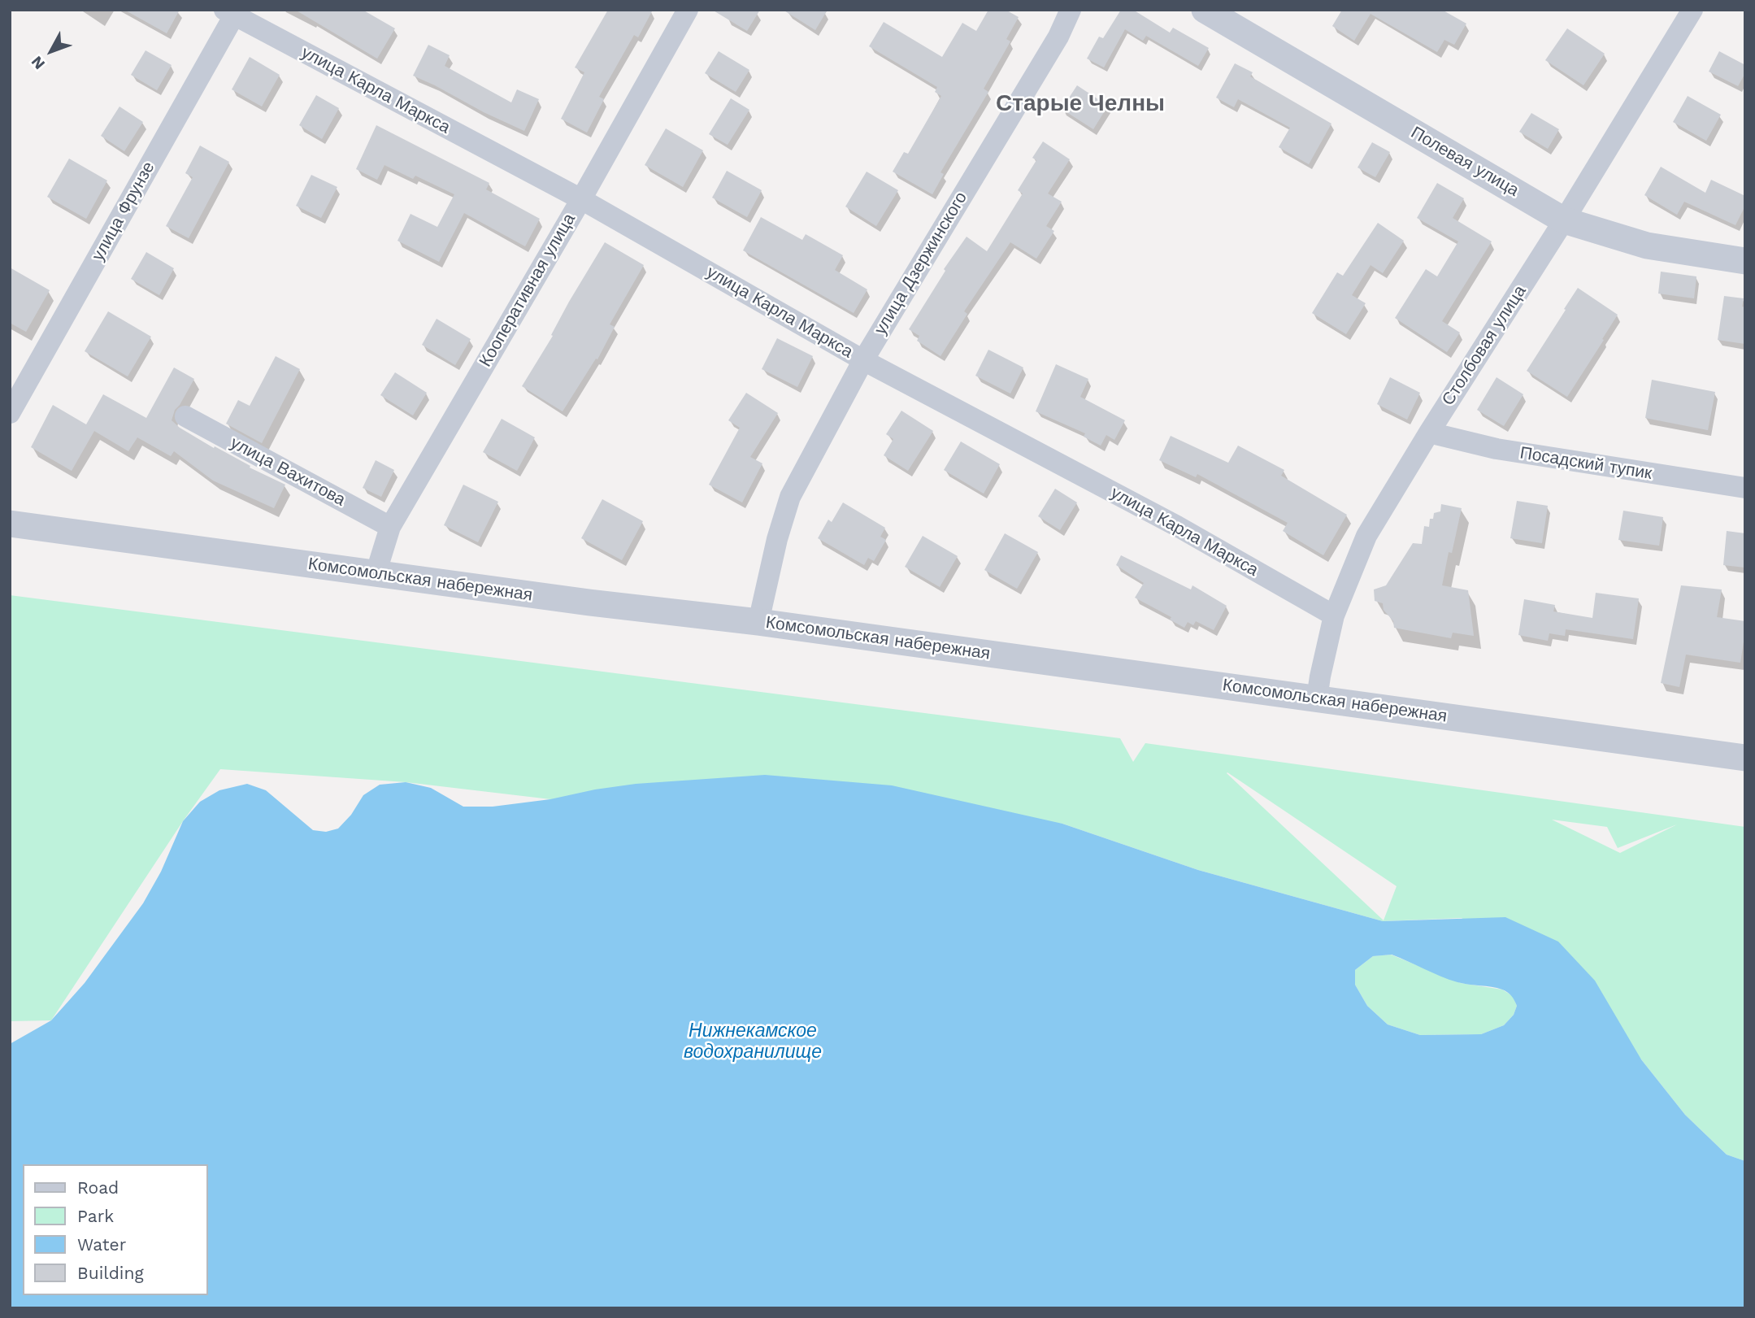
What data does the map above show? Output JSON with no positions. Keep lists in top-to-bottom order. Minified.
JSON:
{"streets":{"street":["улица Карла Маркса","Полевая улица","улица Фрунзе","улица Дзержинского","Кооперативная улица","Столбовая улица","Посадский тупик","улица Вахитова","Комсомольская набережная"]},"crossings":[["улица Карла Маркса","улица Фрунзе"],["улица Карла Маркса","улица Дзержинского"],["улица Карла Маркса","Кооперативная улица"],["улица Карла Маркса","Столбовая улица"],["Полевая улица","Столбовая улица"],["улица Дзержинского","Комсомольская набережная"],["Кооперативная улица","улица Вахитова"],["Кооперативная улица","Комсомольская набережная"],["Столбовая улица","Посадский тупик"],["Столбовая улица","Комсомольская набережная"]],"districts":["Старые Челны"],"water":["Нижнекамское водохранилище"],"legend":["Road","Park","Water","Building"],"north":"bottom left"}
